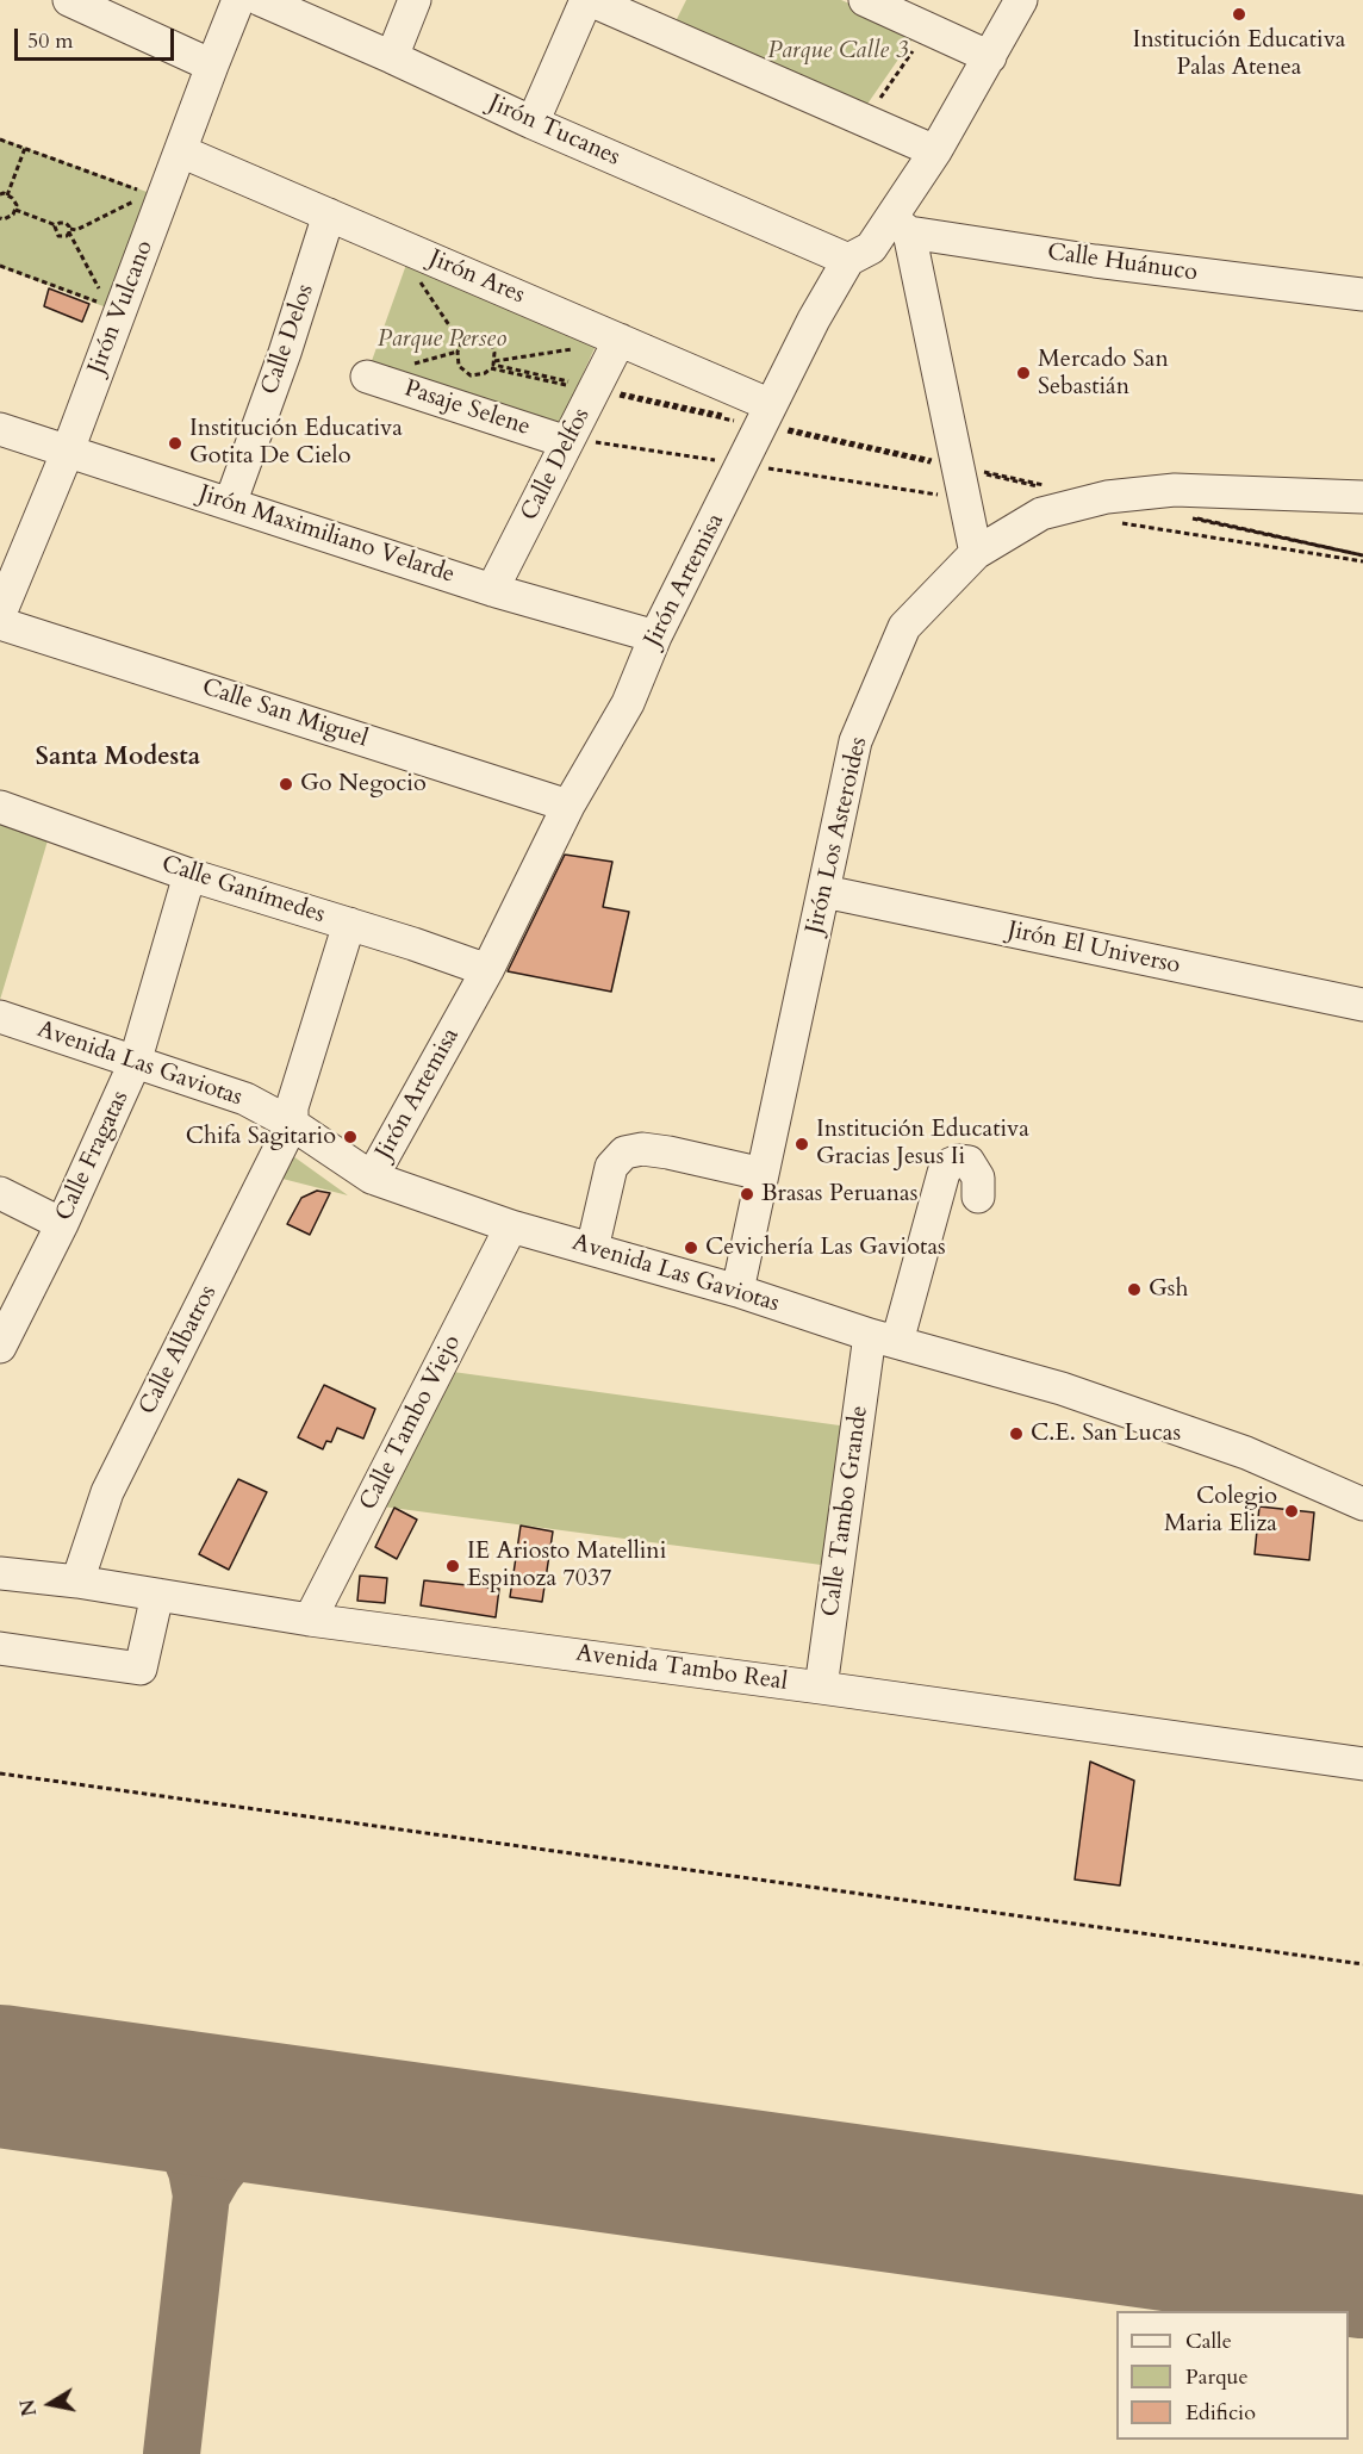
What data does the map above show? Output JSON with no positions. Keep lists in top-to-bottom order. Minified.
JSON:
{"streets":{"street":["Jirón Tucanes","Calle Huánuco","Jirón Ares","Jirón Vulcano","Calle Delos","Pasaje Selene","Calle Delfos","Jirón Maximiliano Velarde","Jirón Artemisa","Calle San Miguel","Jirón Los Asteroides","Calle Ganímedes","Jirón El Universo","Avenida Las Gaviotas","Calle Fragatas","Calle Albatros","Calle Tambo Viejo","Calle Tambo Grande","Avenida Tambo Real"]},"crossings":[["Jirón Tucanes","Jirón Artemisa"],["Calle Huánuco","Jirón Artemisa"],["Jirón Ares","Jirón Vulcano"],["Jirón Ares","Calle Delos"],["Jirón Ares","Calle Delfos"],["Jirón Ares","Jirón Artemisa"],["Jirón Vulcano","Jirón Maximiliano Velarde"],["Calle Delos","Jirón Maximiliano Velarde"],["Pasaje Selene","Calle Delfos"],["Calle Delfos","Jirón Maximiliano Velarde"],["Jirón Maximiliano Velarde","Jirón Artemisa"],["Jirón Artemisa","Calle San Miguel"],["Jirón Artemisa","Calle Ganímedes"],["Jirón Artemisa","Avenida Las Gaviotas"],["Jirón Los Asteroides","Jirón El Universo"],["Jirón Los Asteroides","Avenida Las Gaviotas"],["Calle Ganímedes","Calle Fragatas"],["Calle Ganímedes","Calle Albatros"],["Avenida Las Gaviotas","Calle Fragatas"],["Avenida Las Gaviotas","Calle Albatros"],["Avenida Las Gaviotas","Calle Tambo Viejo"],["Avenida Las Gaviotas","Calle Tambo Grande"],["Calle Albatros","Avenida Tambo Real"],["Calle Tambo Viejo","Avenida Tambo Real"],["Calle Tambo Grande","Avenida Tambo Real"]],"districts":["Santa Modesta"],"parks":["Parque Calle 3","Parque Perseo"],"places":["Institución Educativa Palas Atenea","Mercado San Sebastián","Institución Educativa Gotita De Cielo","Go Negocio","Chifa Sagitario","Institución Educativa Gracias Jesus Ii","Brasas Peruanas","Cevichería Las Gaviotas","Gsh","C.E. San Lucas","Colegio Maria Eliza","IE Ariosto Matellini Espinoza 7037"],"legend":["Calle","Parque","Edificio"],"scale_bar":"50 m","north":"left"}
